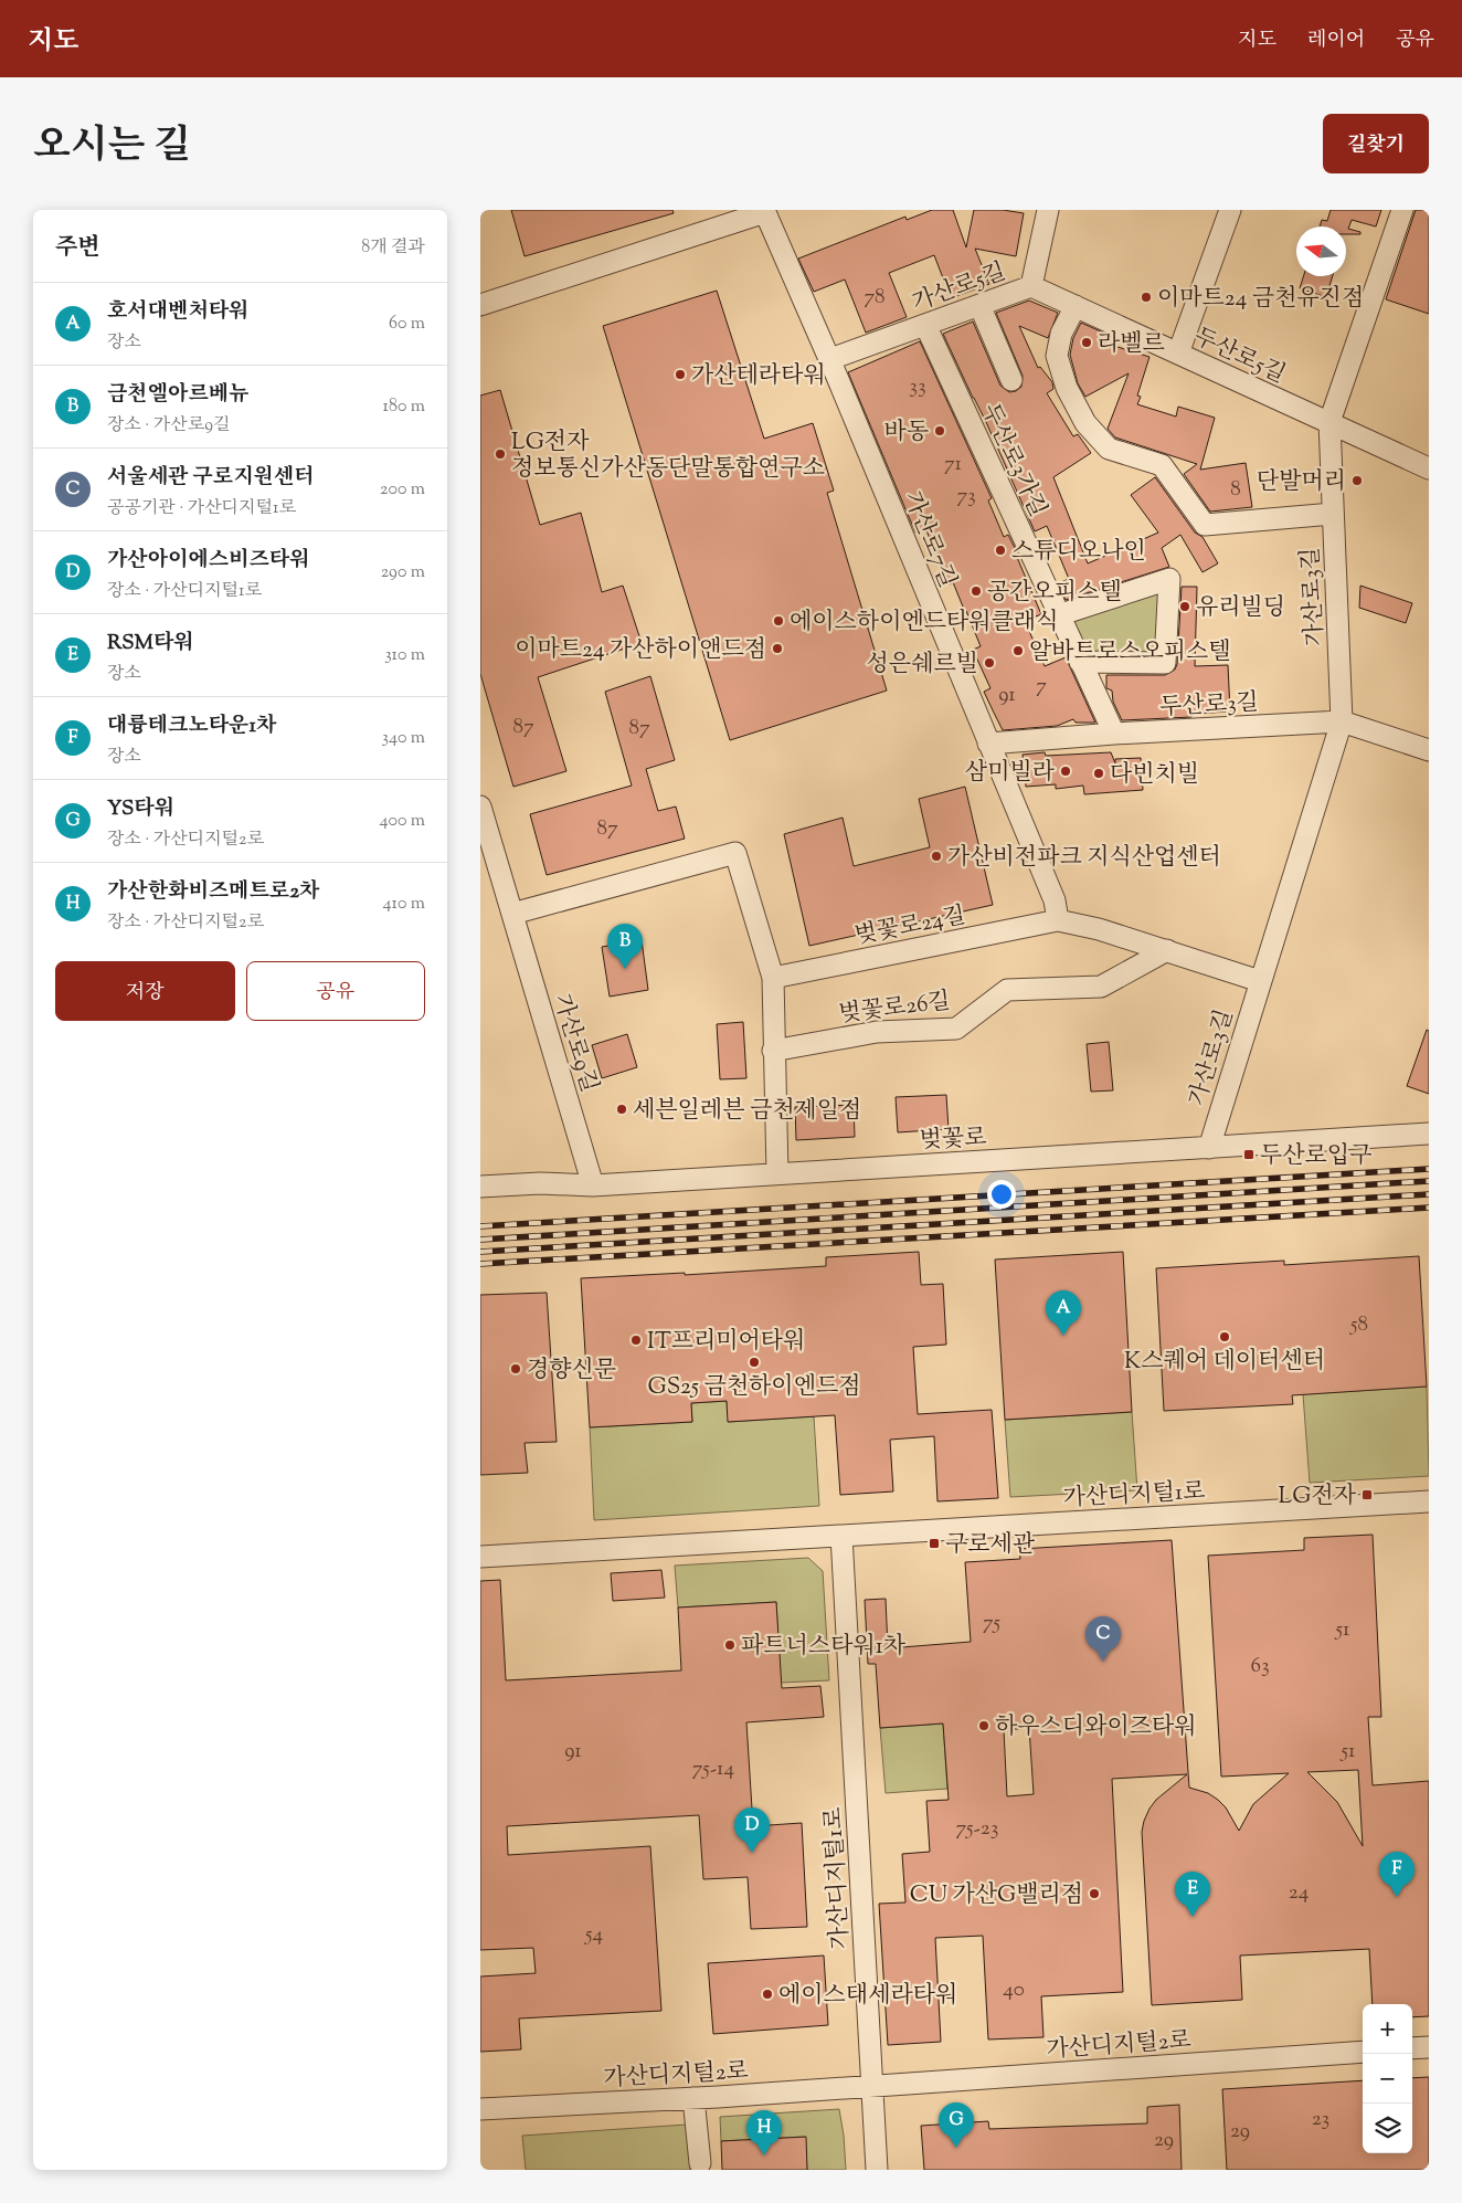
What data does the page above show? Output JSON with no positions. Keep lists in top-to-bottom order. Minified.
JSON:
{"streets":{"street":["가산로5길","두산로5길","두산로3가길","가산로7길","가산로3길","두산로3길","벚꽃로24길","벚꽃로26길","가산로9길","벚꽃로","가산디지털1로","가산디지털2로"]},"crossings":[["가산로5길","두산로5길"],["가산로5길","두산로3가길"],["가산로5길","가산로7길"],["두산로5길","가산로3길"],["두산로3가길","두산로3길"],["가산로7길","두산로3길"],["가산로7길","벚꽃로24길"],["가산로3길","두산로3길"],["가산로3길","벚꽃로"],["가산로9길","벚꽃로"],["가산디지털1로","가산디지털2로"]],"places":{"other":["이마트24 금천유진점","라벨르","가산테라타워","바동","LG전자 정보통신가산동단말통합연구소","단발머리","스튜디오나인","공간오피스텔","유리빌딩","에이스하이엔드타워클래식","이마트24 가산하이앤드점","알바트로스오피스텔","성은쉐르빌","삼미빌라","다빈치빌","가산비전파크 지식산업센터","세븐일레븐 금천제일점","K스퀘어 데이터센터","IT프리미어타워","GS25 금천하이엔드점","경향신문","파트너스타워1차","하우스디와이즈타워","CU 가산G밸리점","에이스태세라타워"],"transit":["두산로입구","LG전자","구로세관"]},"house_numbers":["78","33","71","8","73","7","91","87","87","87","58","75","51","63","91","51","75-14","75-23","24","54","40","23","29","29"],"north":"left","page":{"header":"지도","nav":["지도","레이어","공유"],"title":"오시는 길","buttons":["길찾기",["저장","공유"]],"heading":["주변","8개 결과"],"list":[{"mark":"A","name":"호서대벤처타워","note":"장소","value":"60 m"},{"mark":"B","name":"금천엘아르베뉴","note":"장소 · 가산로9길","value":"180 m"},{"mark":"C","name":"서울세관 구로지원센터","note":"공공기관 · 가산디지털1로","value":"200 m"},{"mark":"D","name":"가산아이에스비즈타워","note":"장소 · 가산디지털1로","value":"290 m"},{"mark":"E","name":"RSM타워","note":"장소","value":"310 m"},{"mark":"F","name":"대륭테크노타운1차","note":"장소","value":"340 m"},{"mark":"G","name":"YS타워","note":"장소 · 가산디지털2로","value":"400 m"},{"mark":"H","name":"가산한화비즈메트로2차","note":"장소 · 가산디지털2로","value":"410 m"}],"pins":["B","A","C","D","F","E","G","H"],"map_buttons":["+","−"]}}
